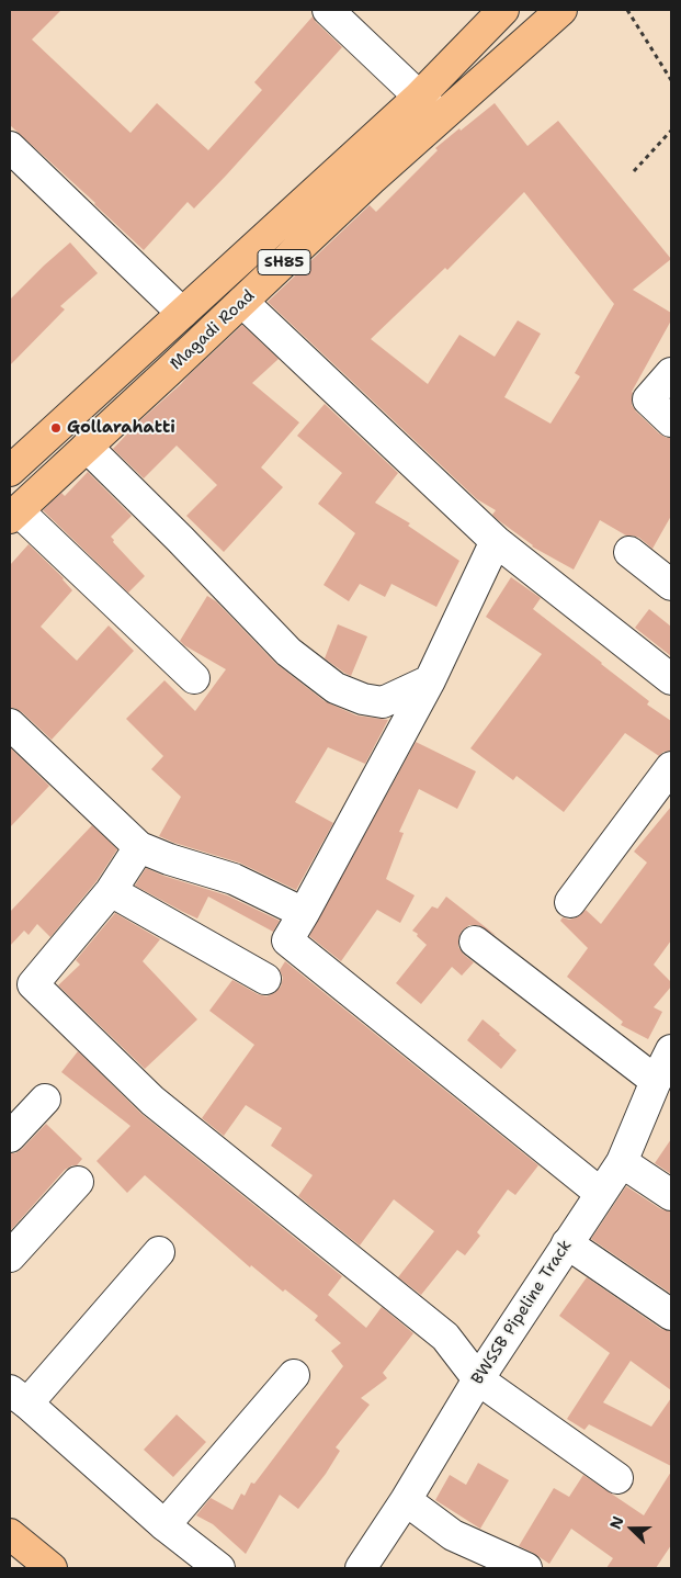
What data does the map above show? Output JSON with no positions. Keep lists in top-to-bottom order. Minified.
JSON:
{"streets":{"main road":["SH85","Magadi Road"],"street":["BWSSB Pipeline Track"]},"places":["Gollarahatti"],"north":"left"}
